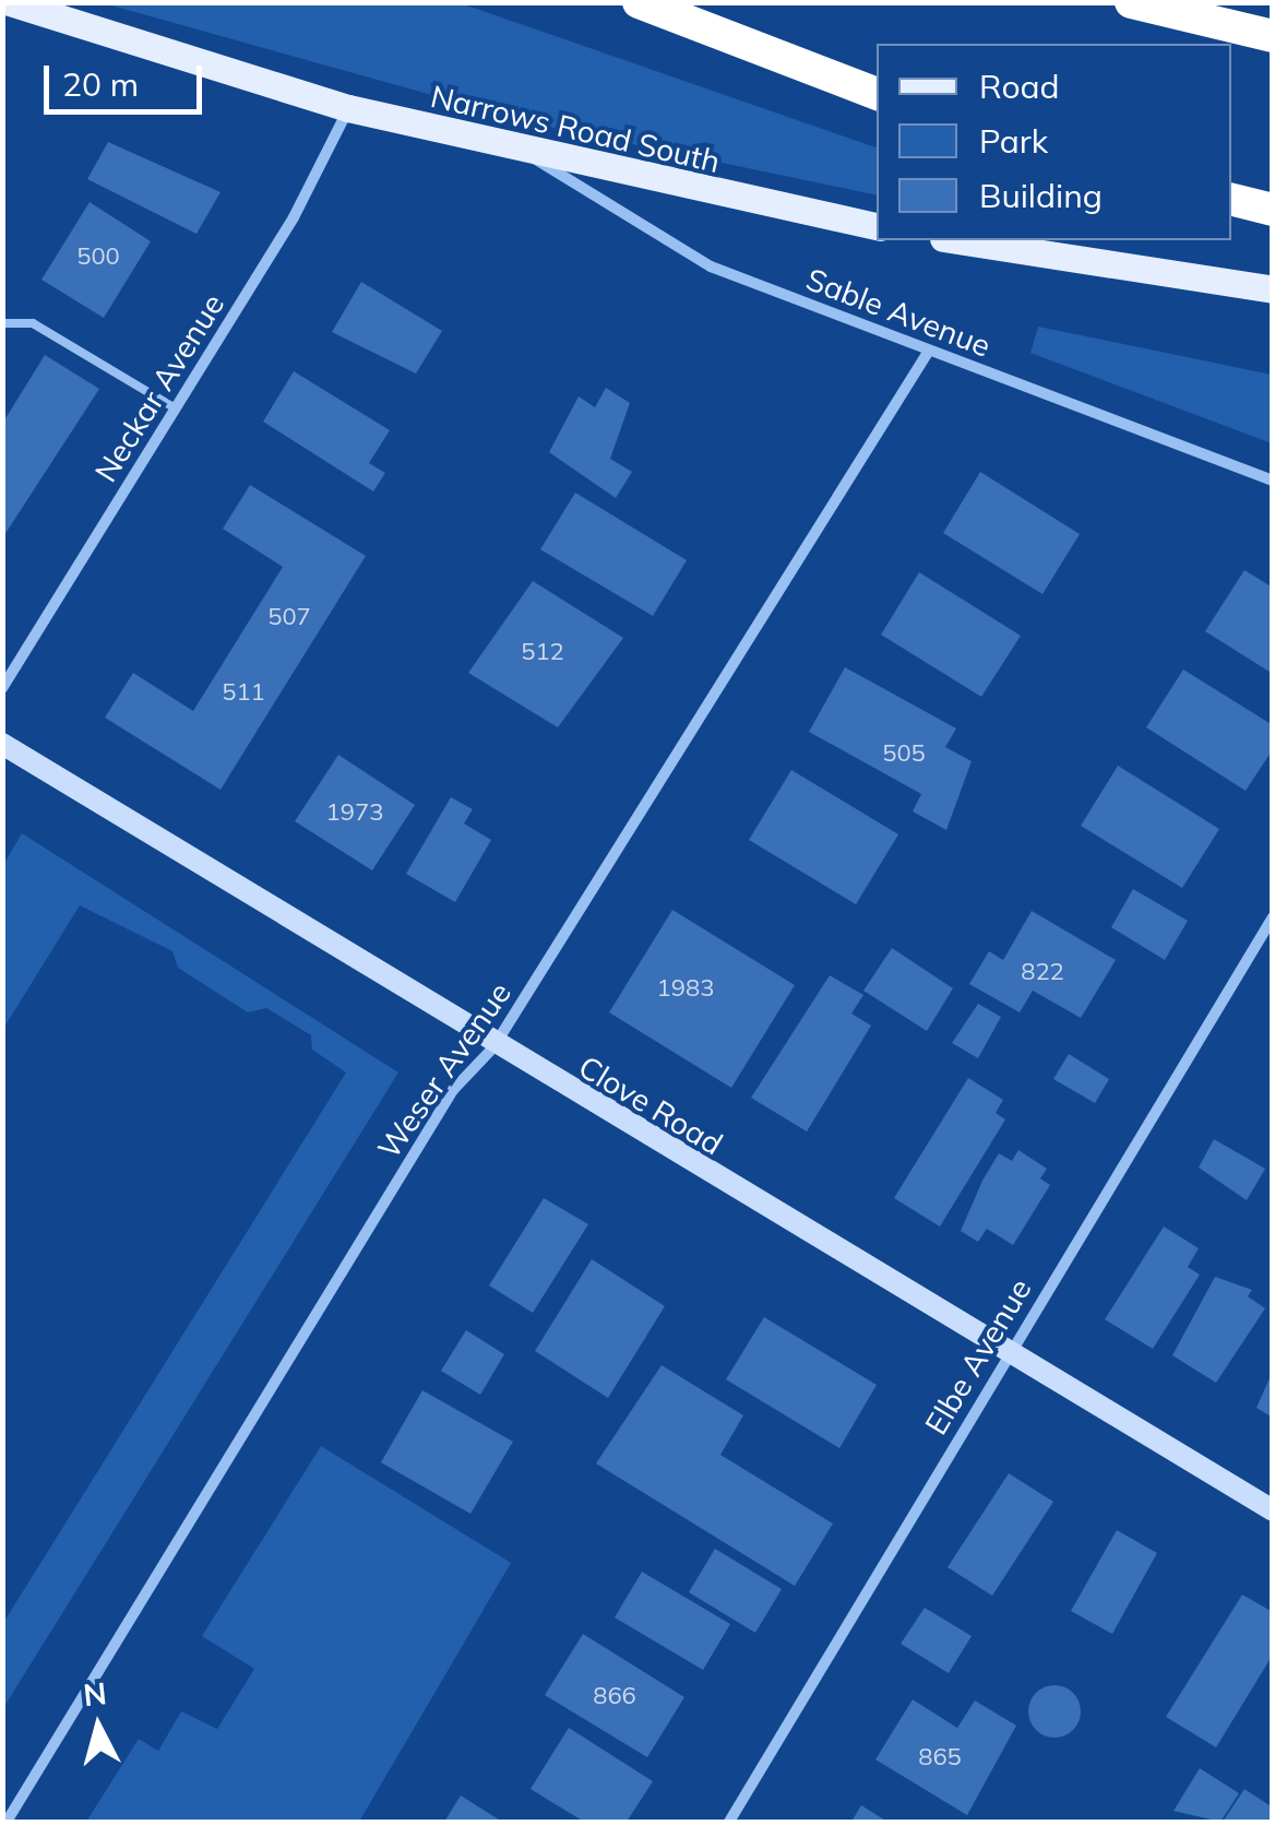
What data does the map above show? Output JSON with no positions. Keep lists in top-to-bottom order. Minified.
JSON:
{"streets":{"main road":["Narrows Road South"],"street":["Sable Avenue","Neckar Avenue","Weser Avenue","Clove Road","Elbe Avenue"]},"crossings":[["Narrows Road South","Sable Avenue"],["Narrows Road South","Neckar Avenue"],["Sable Avenue","Weser Avenue"],["Weser Avenue","Clove Road"],["Clove Road","Elbe Avenue"]],"house_numbers":["500","507","512","511","505","1973","822","1983","866","865"],"legend":["Road","Park","Building"],"scale_bar":"20 m","north":"top"}
